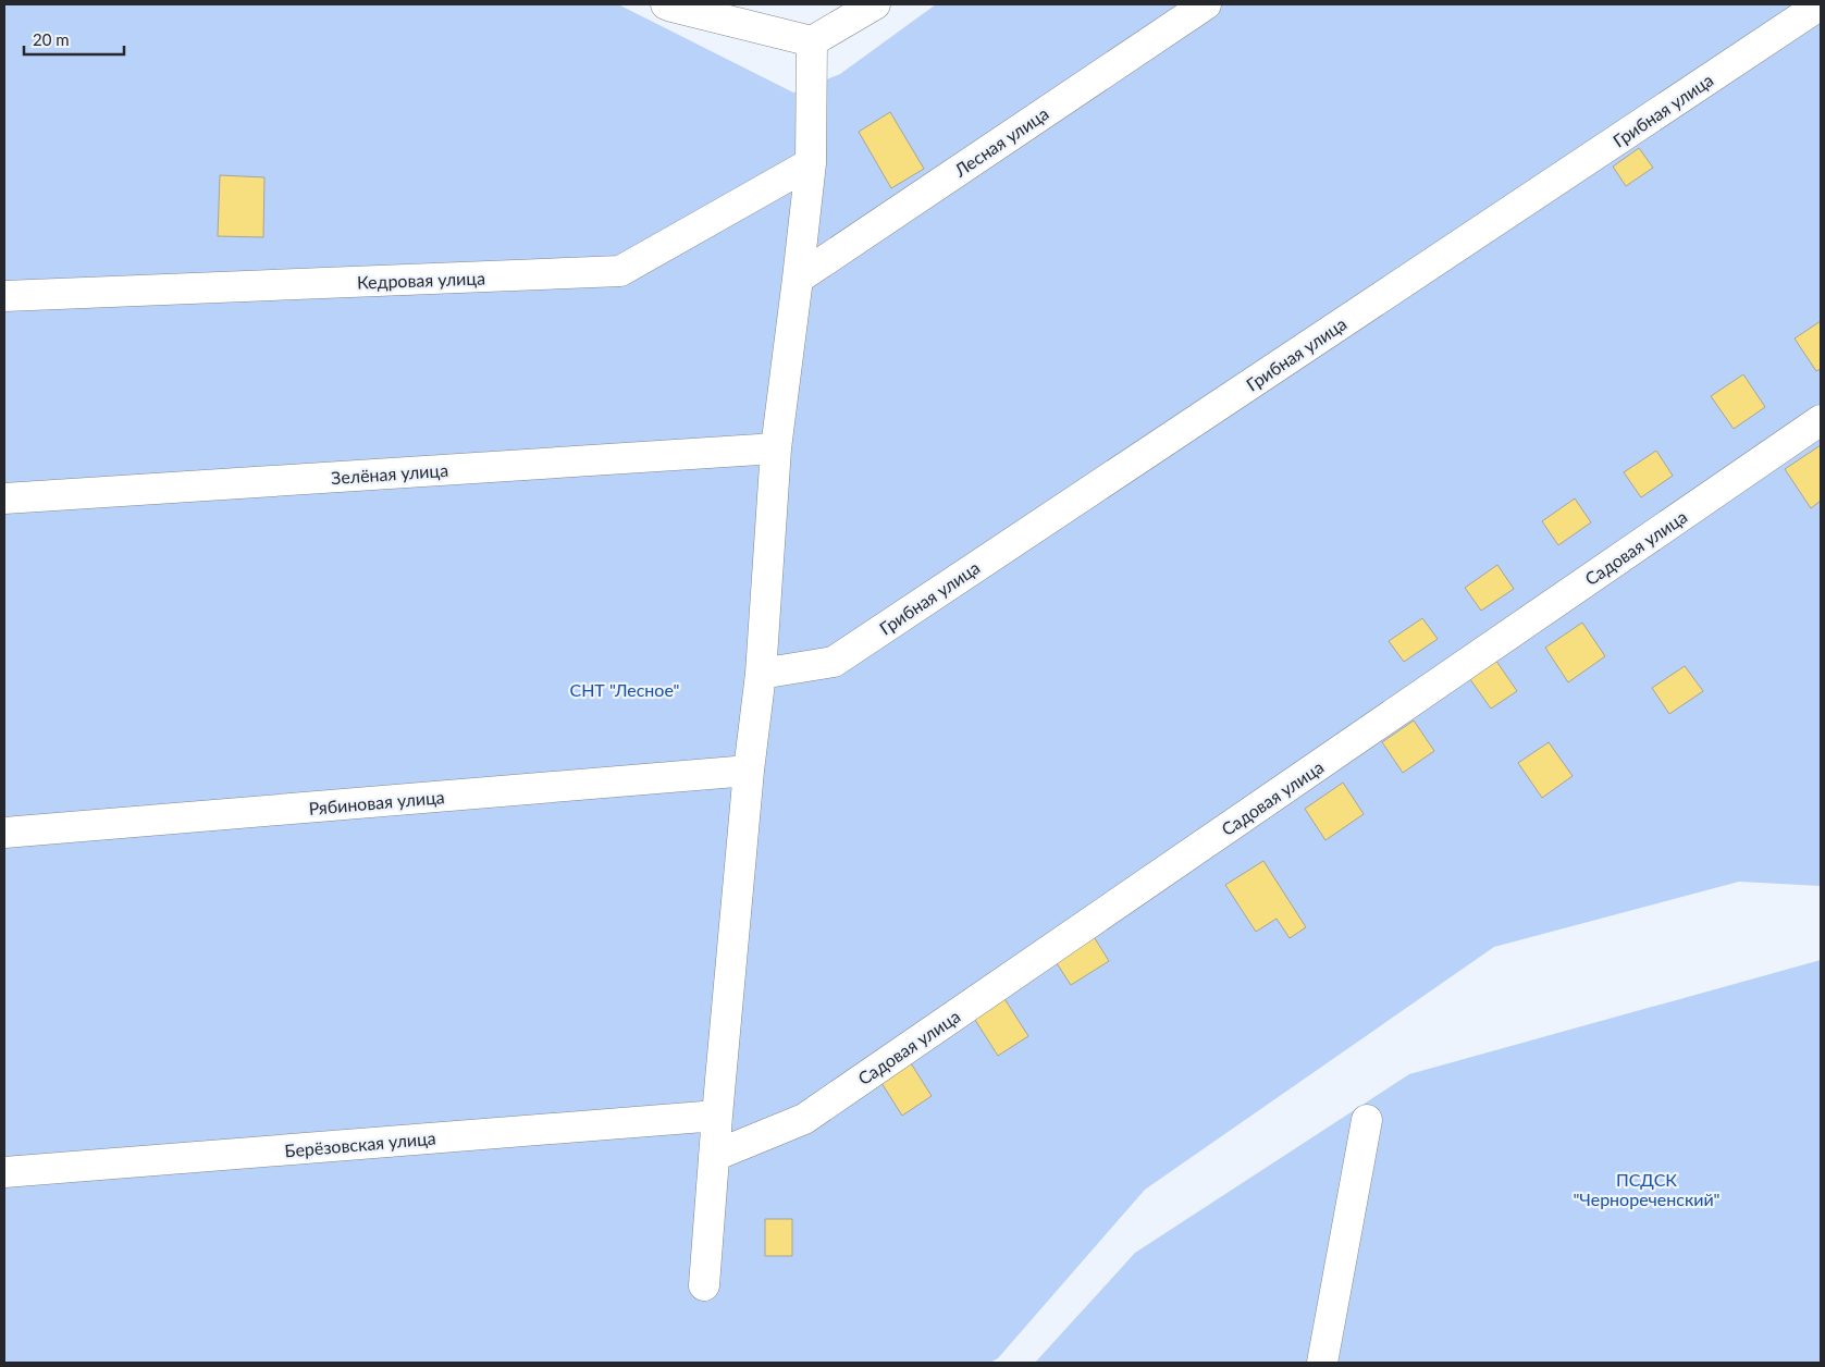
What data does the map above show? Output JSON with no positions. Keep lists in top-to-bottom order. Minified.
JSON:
{"streets":{"street":["Грибная улица","Лесная улица","Кедровая улица","Зелёная улица","Садовая улица","Рябиновая улица","Берёзовская улица"]},"parks":["СНТ \"Лесное\"","ПСДСК \"Чернореченский\""],"scale_bar":"20 m"}
